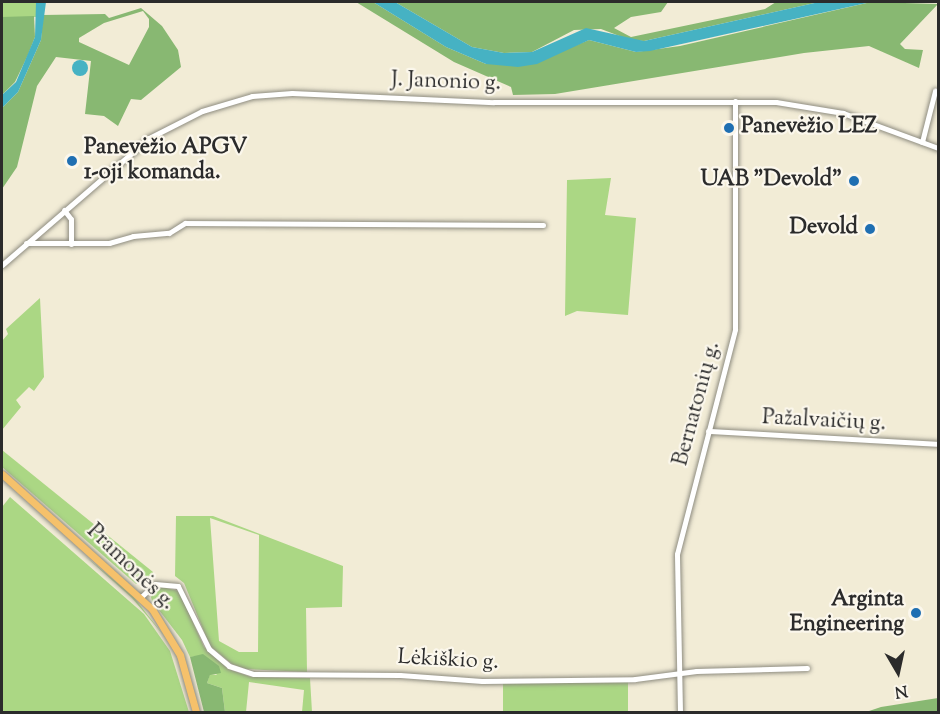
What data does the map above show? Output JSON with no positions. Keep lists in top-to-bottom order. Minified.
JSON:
{"streets":{"main road":["Pramonės g."],"street":["J. Janonio g.","Bernatonių g.","Pažalvaičių g.","Lėkiškio g."]},"crossings":[["J. Janonio g.","Bernatonių g."],["Bernatonių g.","Pažalvaičių g."],["Bernatonių g.","Lėkiškio g."],["Pramonės g.","Lėkiškio g."]],"places":["Panevėžio LEZ","Panevėžio APGV 1-oji komanda.","UAB \"Devold\"","Devold","Arginta Engineering"],"north":"bottom"}
